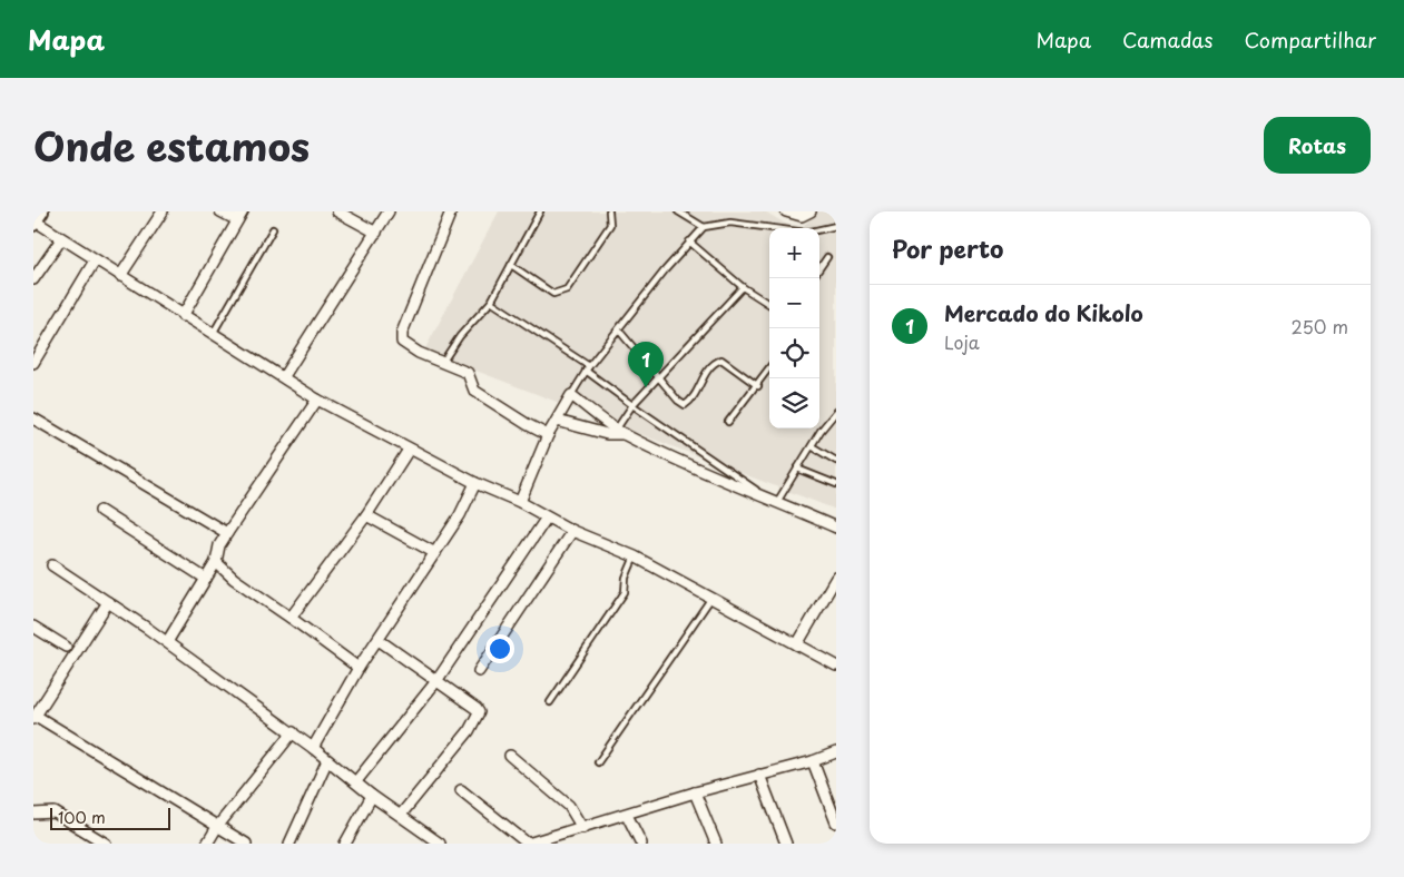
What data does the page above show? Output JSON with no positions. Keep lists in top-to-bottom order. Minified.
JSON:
{"scale_bar":"100 m","page":{"header":"Mapa","nav":["Mapa","Camadas","Compartilhar"],"title":"Onde estamos","buttons":"Rotas","heading":"Por perto","map_buttons":["+","−"],"list":[{"mark":"1","name":"Mercado do Kikolo","note":"Loja","value":"250 m"}],"pins":"1","scale":"100 m"}}
